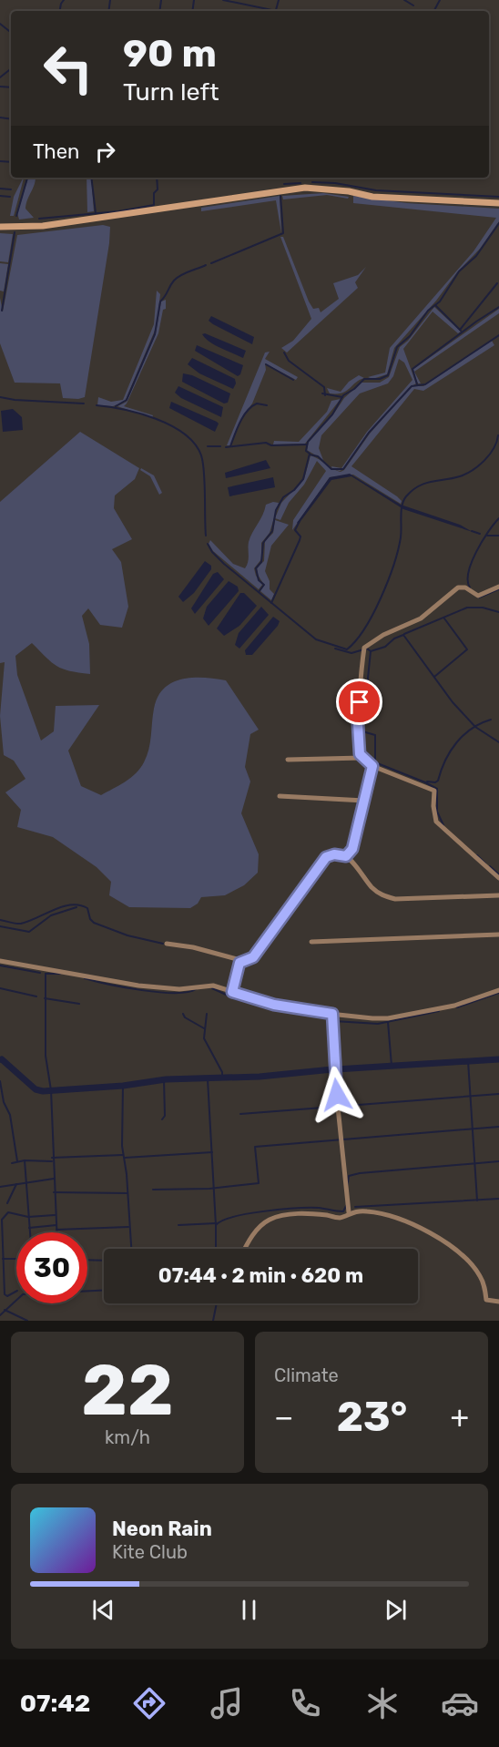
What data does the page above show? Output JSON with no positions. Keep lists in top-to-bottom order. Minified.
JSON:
{"page":{"turn":["90 m","Turn left"],"then":"Then","limit":"30","trip":"07:44 · 2 min · 620 m","tile":[["22","km/h"],"Climate"],"heat":["−","23°","+"],"song":["Neon Rain","Kite Club"],"tabs":"07:42"}}
